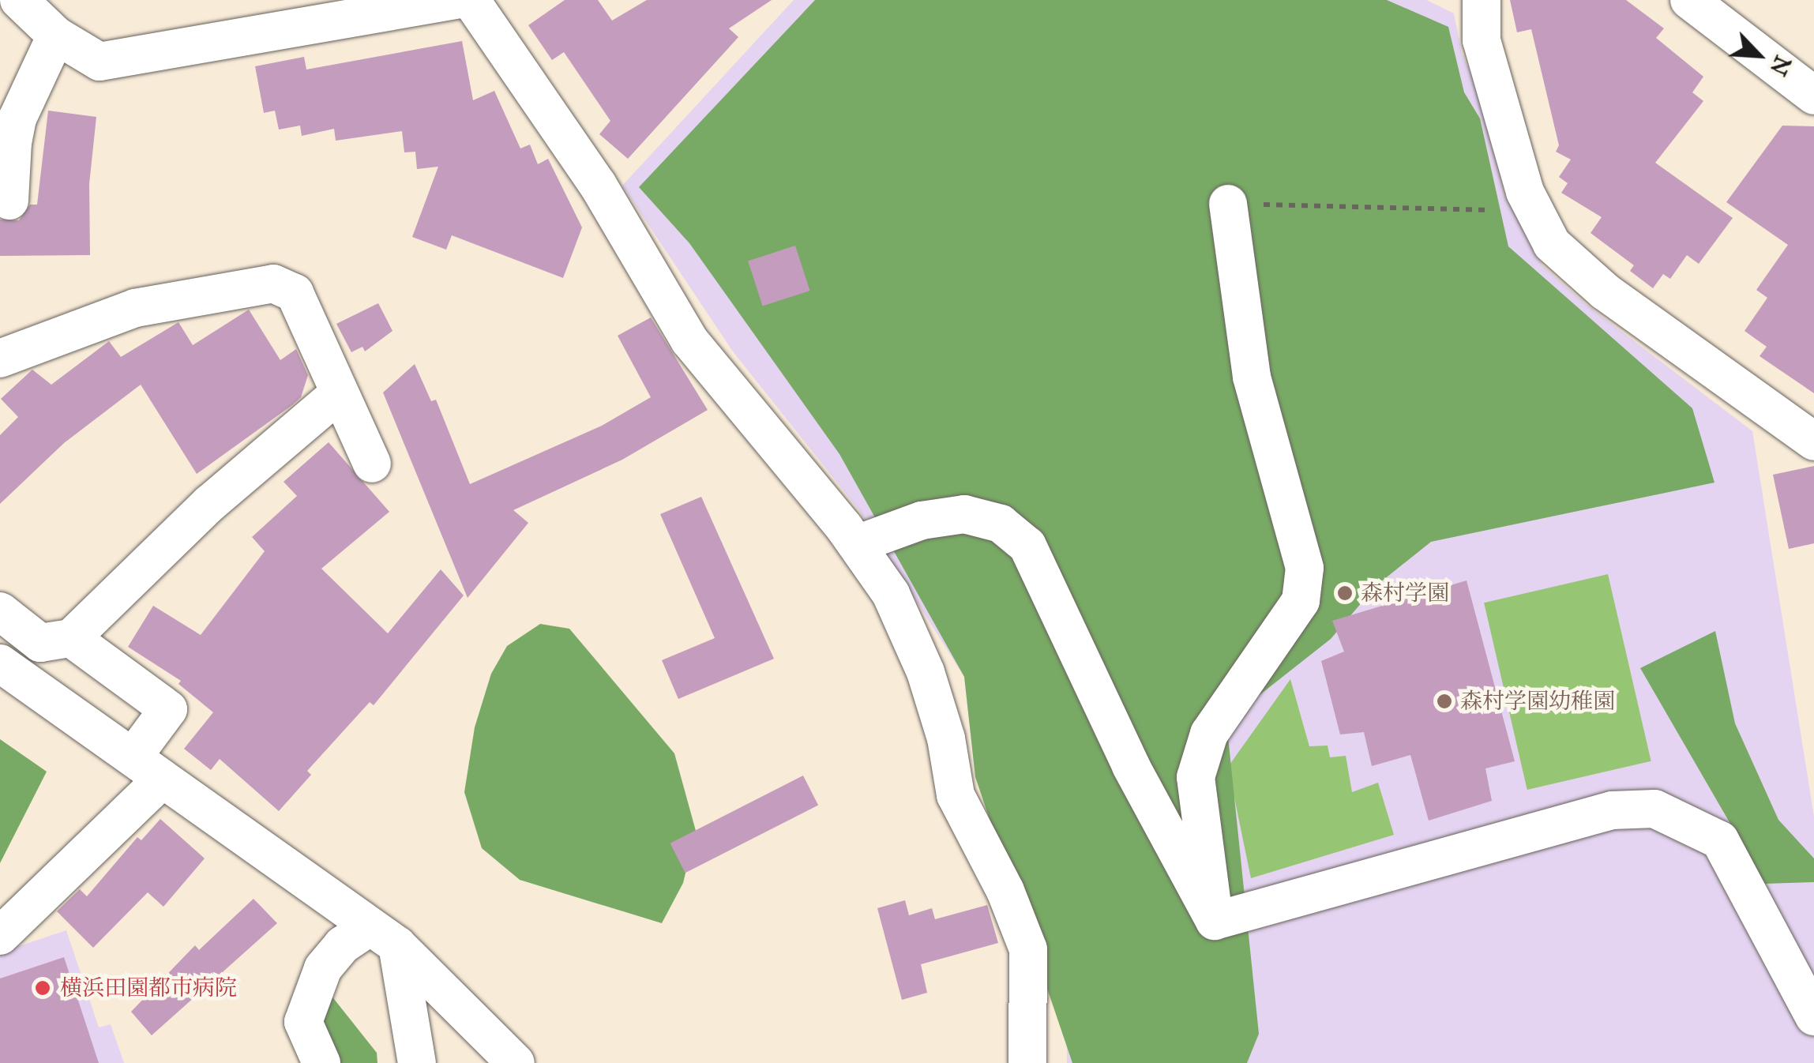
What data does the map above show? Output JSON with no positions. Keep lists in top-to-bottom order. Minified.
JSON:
{"places":["森村学園","森村学園幼稚園","横浜田園都市病院"],"north":"bottom right"}
